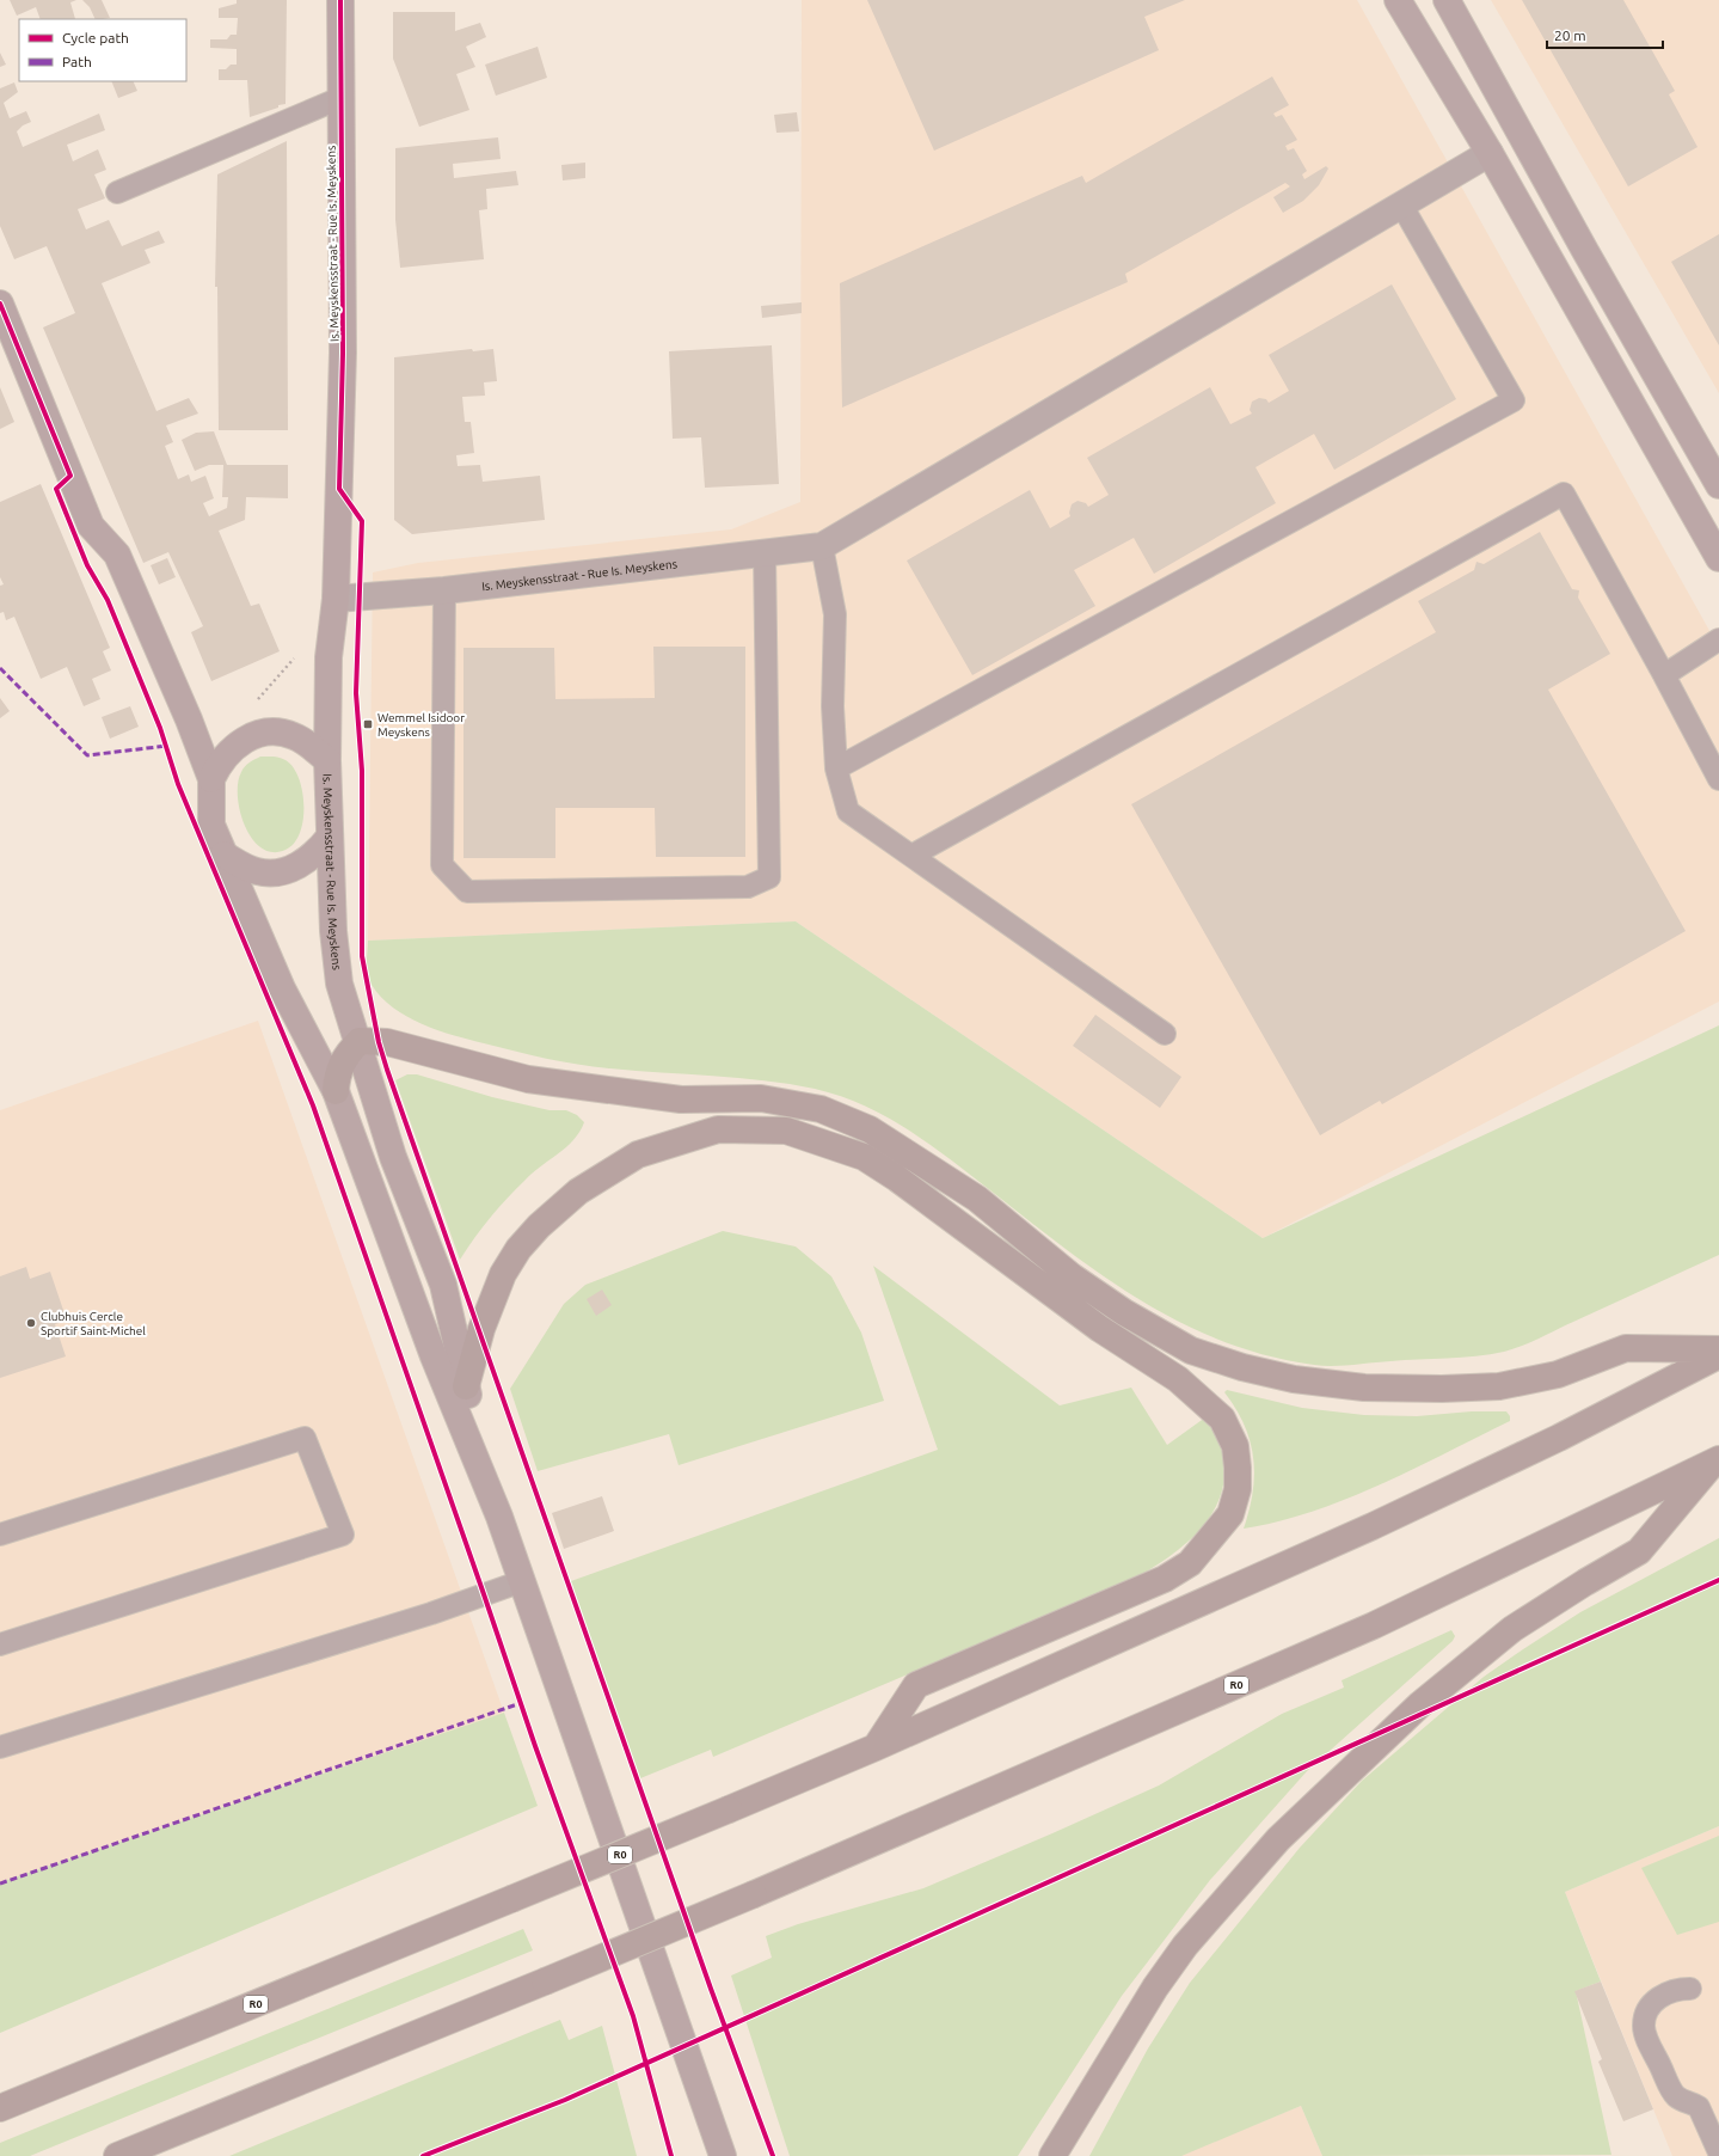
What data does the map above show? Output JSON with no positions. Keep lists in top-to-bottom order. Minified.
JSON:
{"streets":{"highway":["R0"],"main road":["Is. Meyskensstraat - Rue Is. Meyskens"]},"places":{"transit":["Wemmel Isidoor Meyskens"],"other":["Clubhuis Cercle Sportif Saint-Michel"]},"legend":["Cycle path","Path"],"scale_bar":"20 m"}
